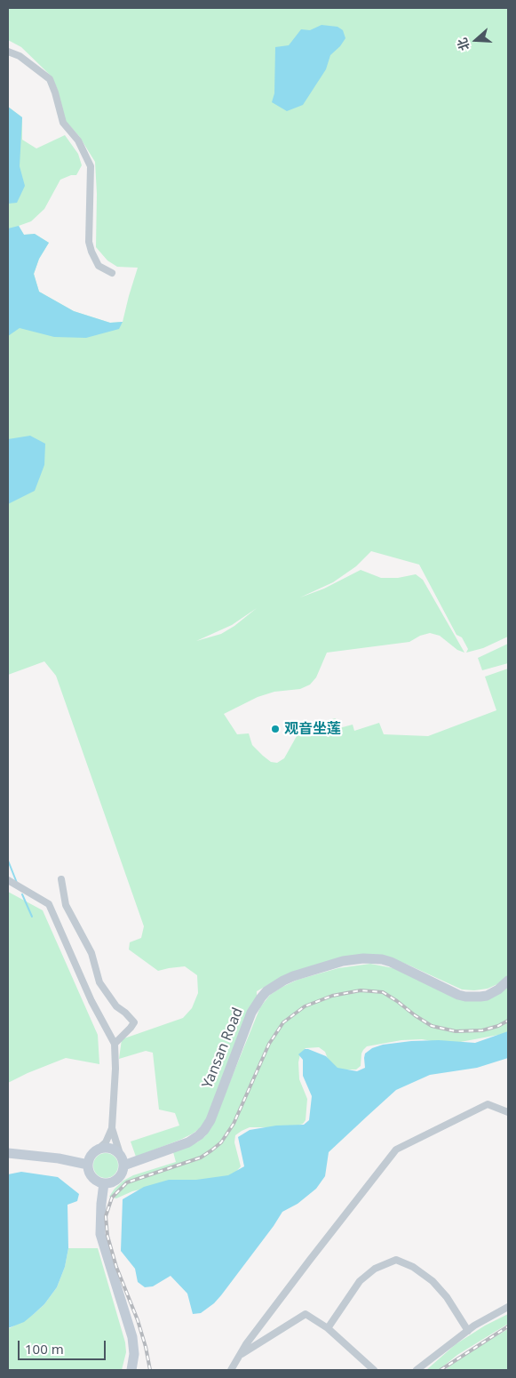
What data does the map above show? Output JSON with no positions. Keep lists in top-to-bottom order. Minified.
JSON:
{"streets":{"main road":["Yansan Road"]},"places":["观音坐莲"],"scale_bar":"100 m","north":"left"}
